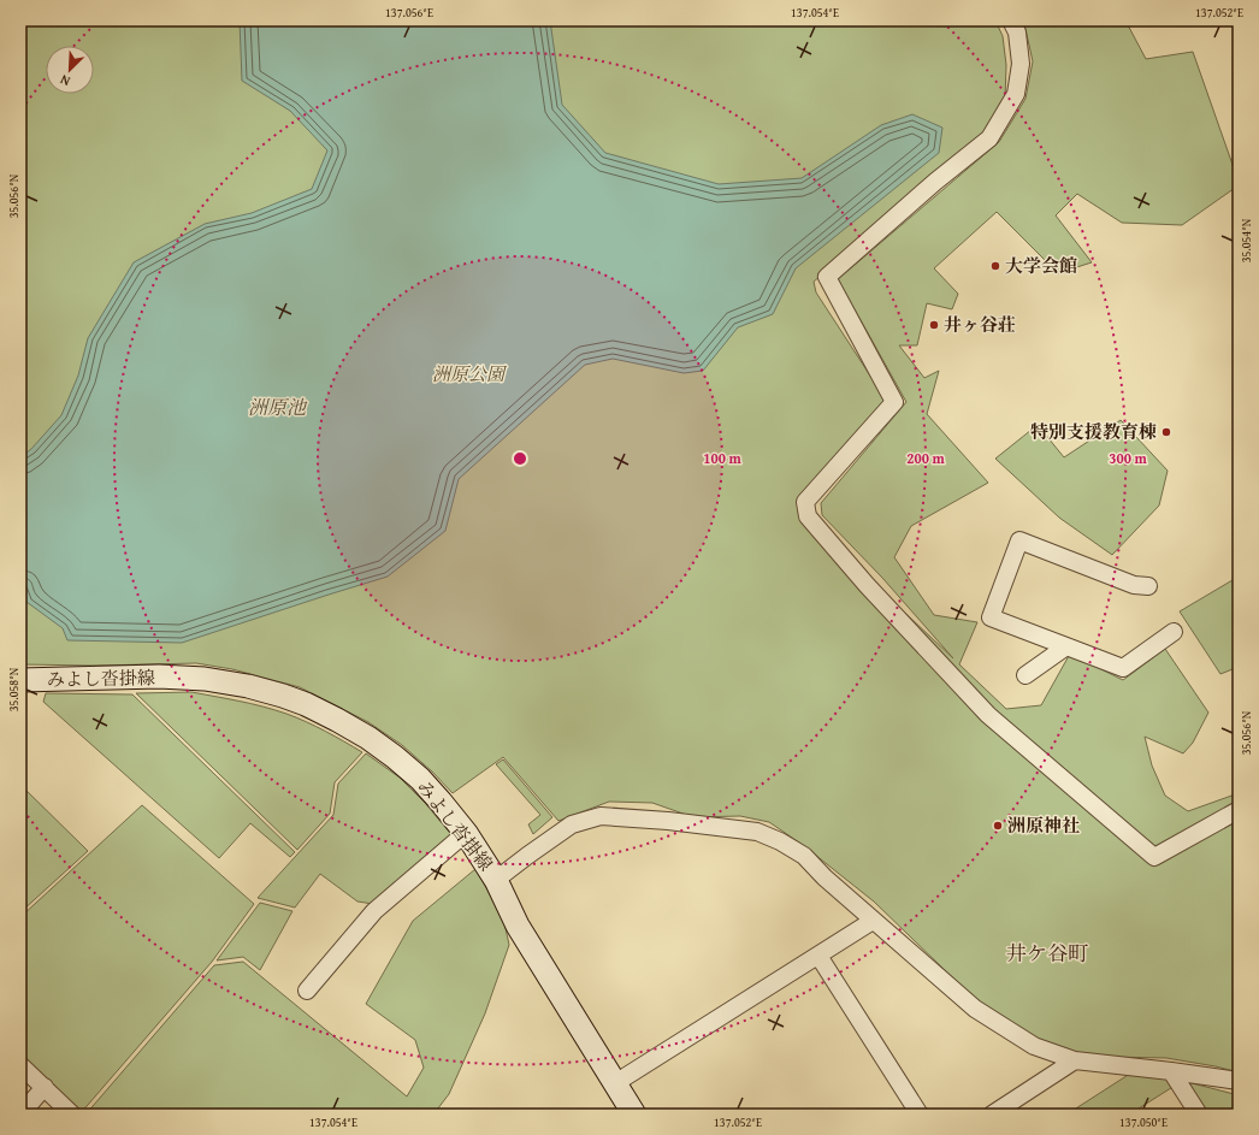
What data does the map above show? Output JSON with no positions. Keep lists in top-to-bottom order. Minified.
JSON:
{"streets":{"main road":["みよし沓掛線"]},"districts":["井ケ谷町"],"water":["洲原池"],"parks":["洲原公園"],"places":["大学会館","井ヶ谷荘","特別支援教育棟","洲原神社"],"north":"bottom left","coordinates":["137.056°E","137.054°E","137.052°E","35.056°N","35.054°N","35.058°N","137.050°E"],"rings":["100 m","200 m","300 m"]}
